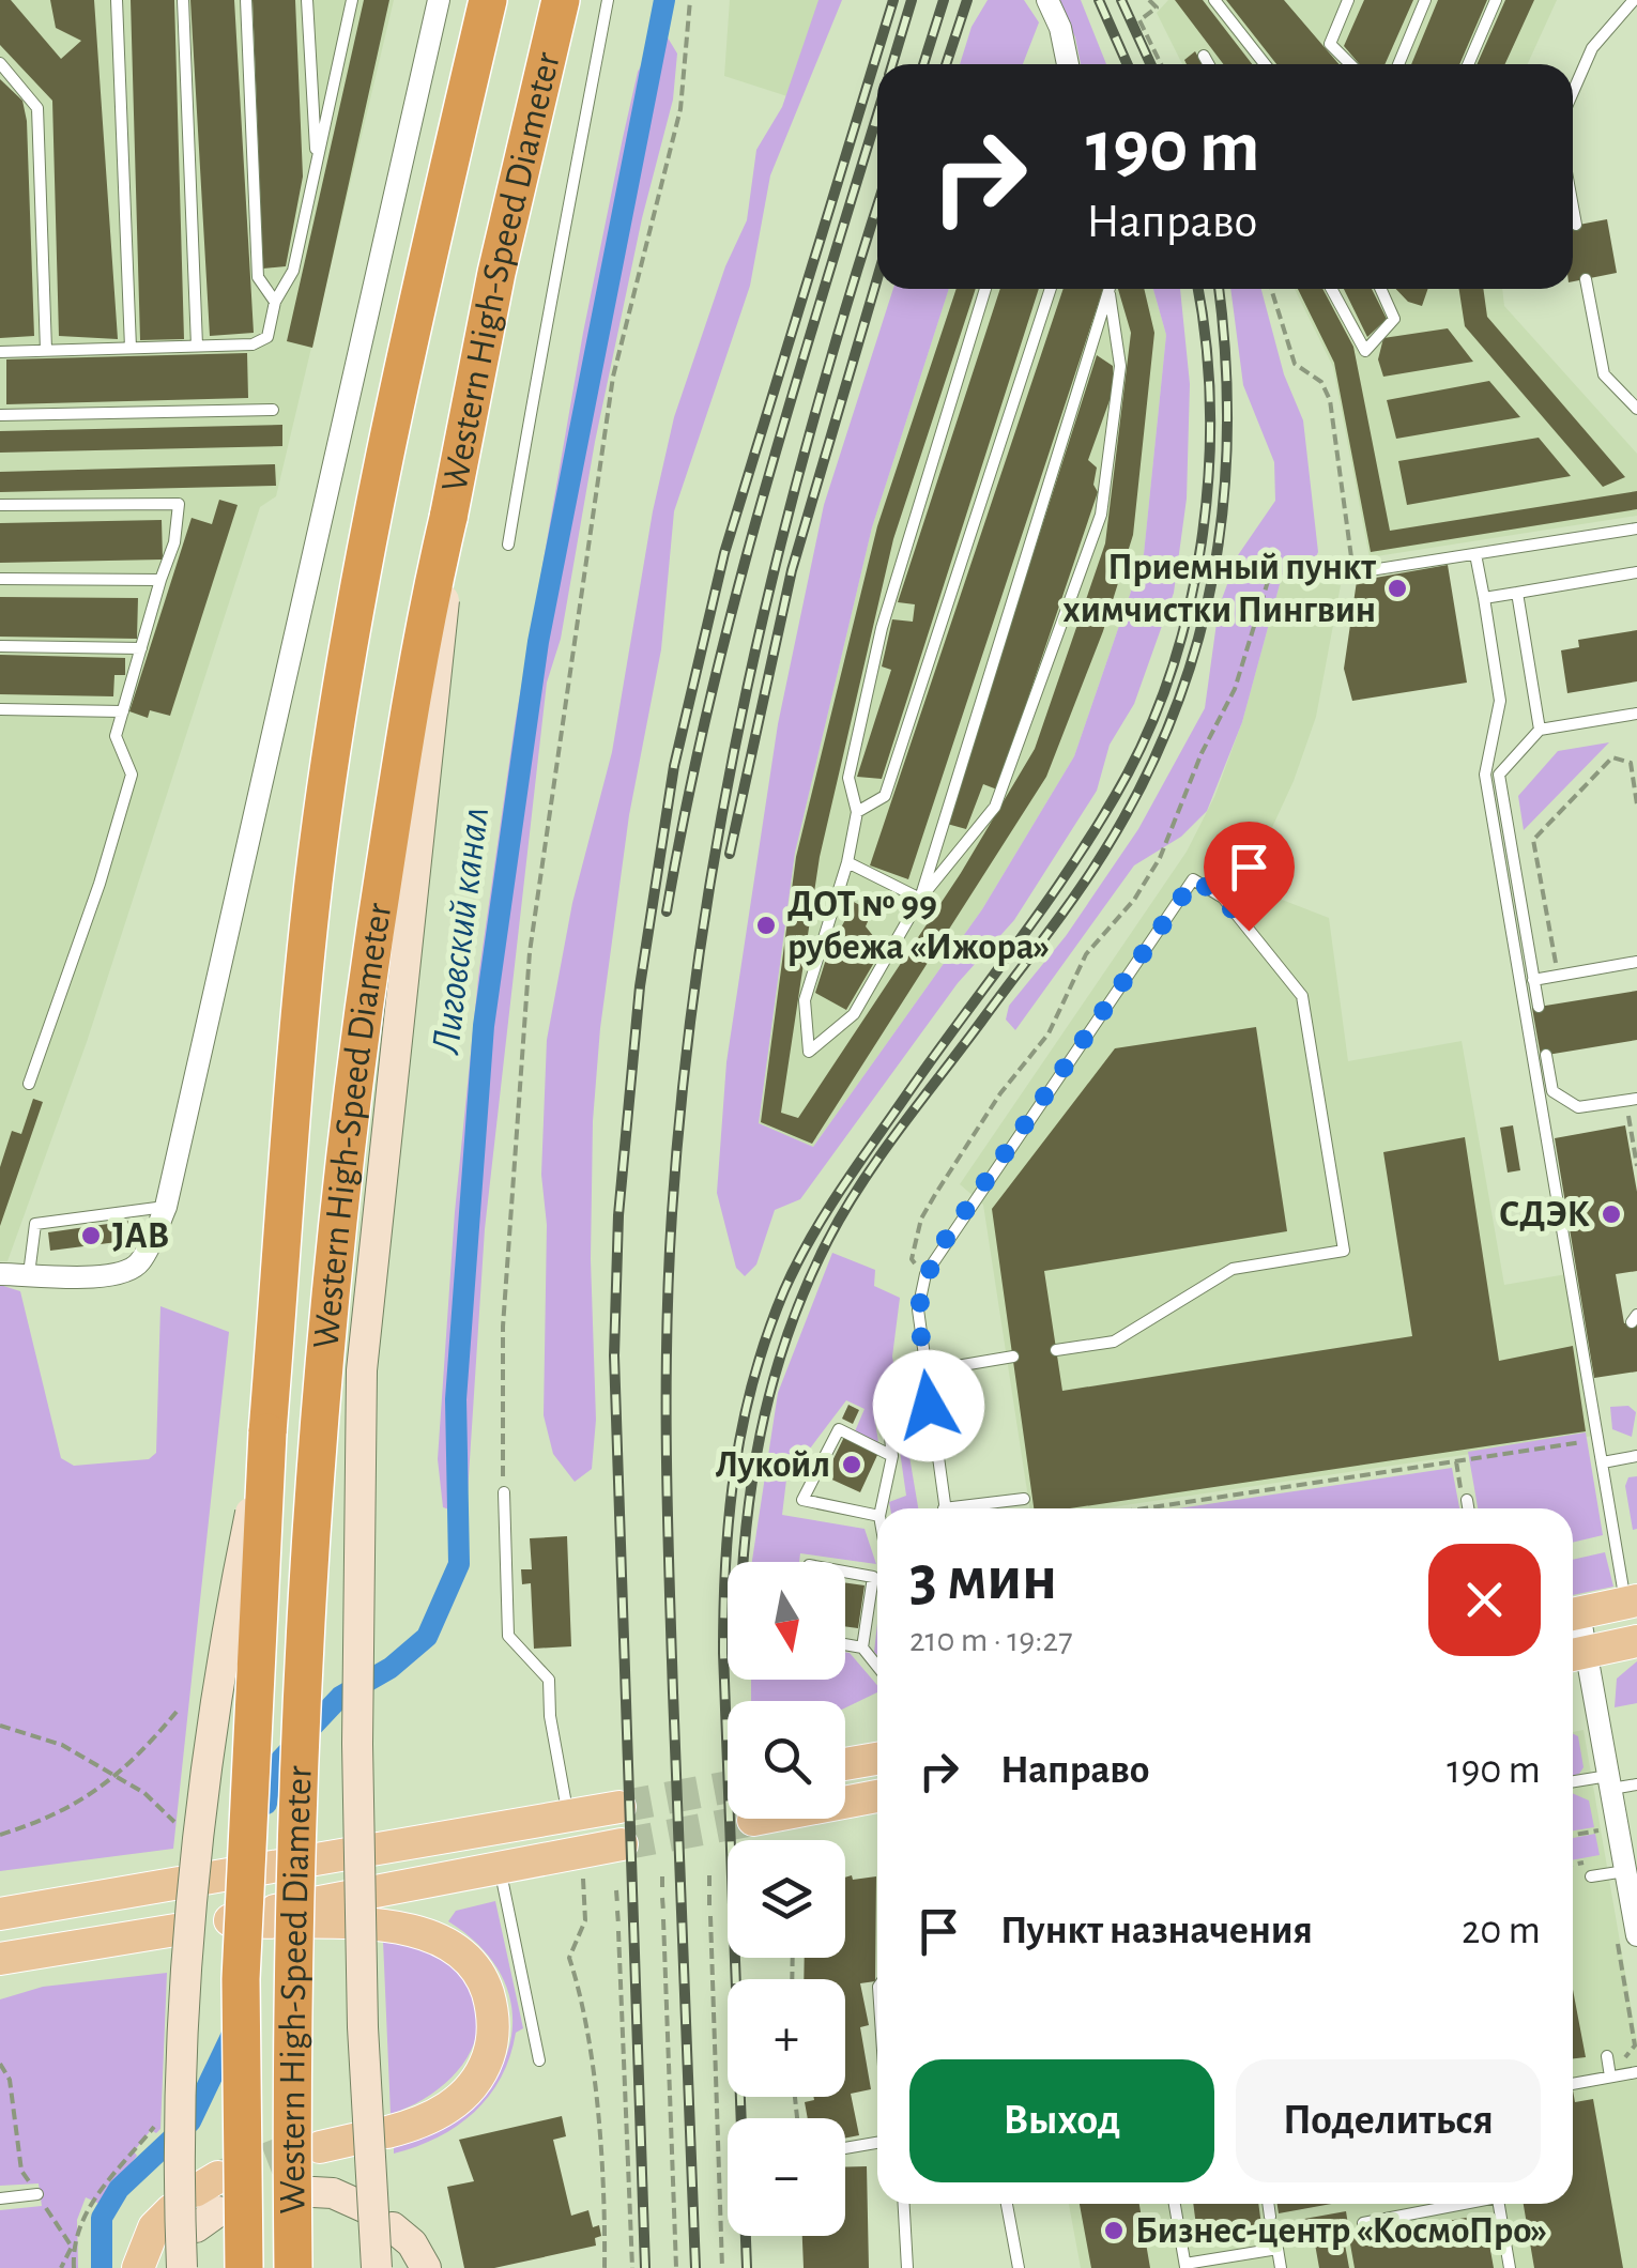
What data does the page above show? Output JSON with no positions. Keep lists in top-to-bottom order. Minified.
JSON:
{"streets":{"highway":["Western High-Speed Diameter"]},"water":["Лиговский канал"],"places":["Приемный пункт химчистки Пингвин","ДОТ № 99 рубежа «Ижора»","СДЭК","JAB","Лукойл","Бизнес-центр «КосмоПро»"],"north":"bottom","page":{"turn":["190 m","Направо"],"heading":["3 мин","210 m · 19:27"],"map_buttons":["+","−"],"list":[{"name":"Направо","value":"190 m"},{"name":"Пункт назначения","value":"20 m"}],"buttons":["Выход","Поделиться"]}}
